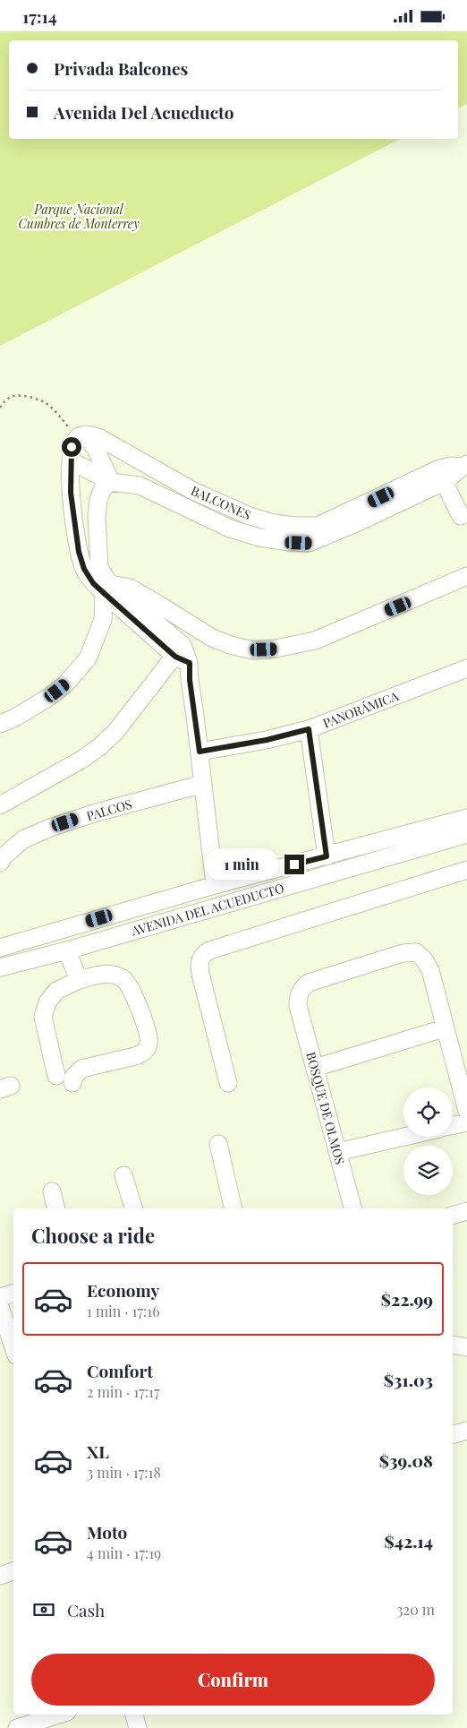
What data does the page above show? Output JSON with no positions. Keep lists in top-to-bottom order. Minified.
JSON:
{"streets":{"street":["BALCONES","PANORÁMICA","PALCOS","AVENIDA DEL ACUEDUCTO","BOSQUE DE OLMOS"]},"parks":["Parque Nacional Cumbres de Monterrey"],"page":{"status":"17:14","banner":["Privada Balcones","Avenida Del Acueducto"],"bubble":"1 min","heading":"Choose a ride","list":[{"name":"Economy","note":"1 min · 17:16","value":"$22.99"},{"name":"Comfort","note":"2 min · 17:17","value":"$31.03"},{"name":"XL","note":"3 min · 17:18","value":"$39.08"},{"name":"Moto","note":"4 min · 17:19","value":"$42.14"}],"pay":["Cash","320 m"],"buttons":"Confirm"}}
